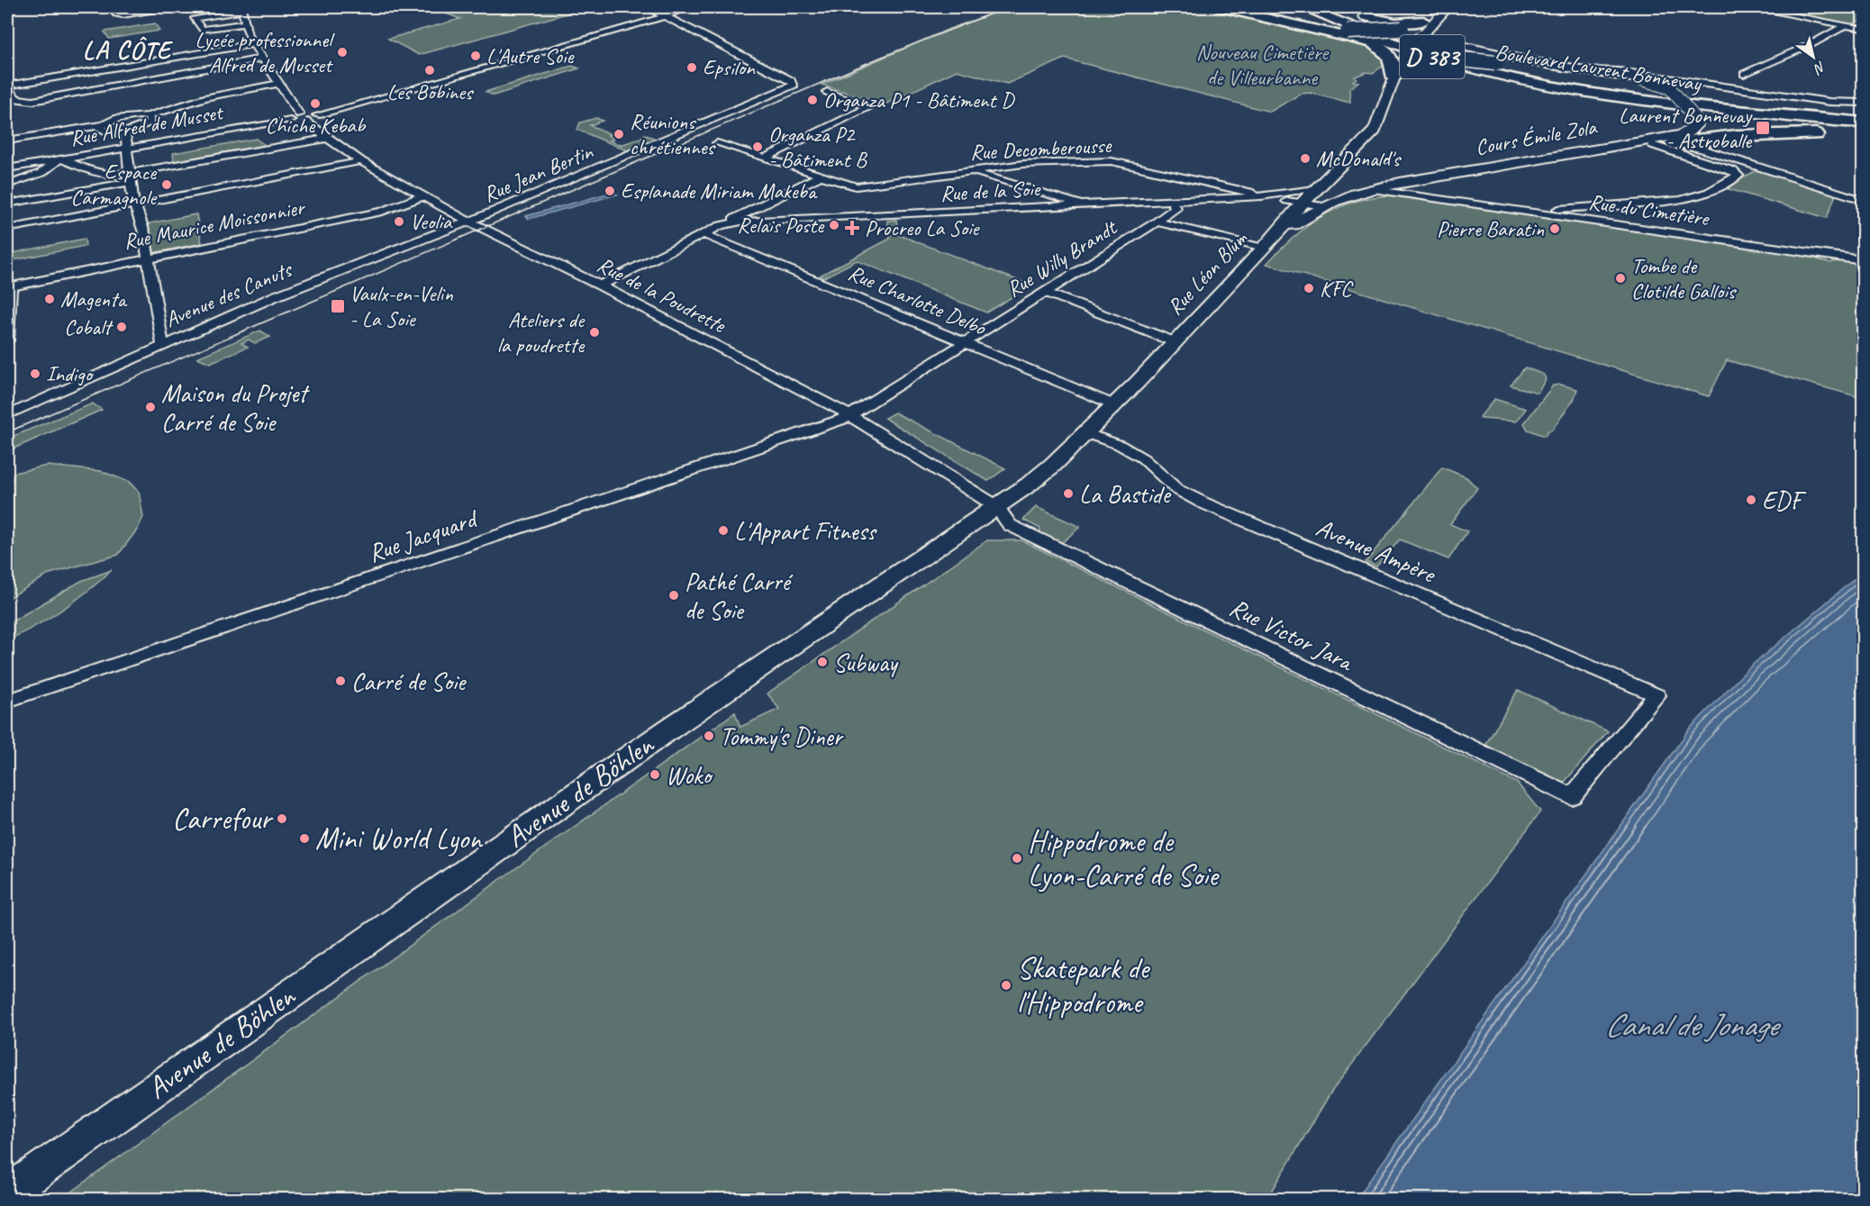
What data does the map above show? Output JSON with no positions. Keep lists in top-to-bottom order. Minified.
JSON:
{"streets":{"highway":["D 383","Boulevard Laurent Bonnevay"],"main road":["Cours Émile Zola","Rue Léon Blum","Avenue de Böhlen"],"street":["Rue Alfred de Musset","Rue Decomberousse","Rue Jean Bertin","Rue de la Soie","Rue du Cimetière","Rue Maurice Moissonnier","Rue Willy Brandt","Avenue des Canuts","Rue de la Poudrette","Rue Charlotte Delbo","Rue Jacquard","Avenue Ampère","Rue Victor Jara"]},"crossings":[["Rue Alfred de Musset","Rue de la Poudrette"],["Cours Émile Zola","Rue de la Soie"],["Cours Émile Zola","Rue du Cimetière"],["Cours Émile Zola","Rue Léon Blum"],["Rue Jean Bertin","Avenue des Canuts"],["Rue Jean Bertin","Rue de la Poudrette"],["Rue de la Soie","Rue Willy Brandt"],["Rue de la Soie","Rue Léon Blum"],["Rue Maurice Moissonnier","Rue de la Poudrette"],["Rue Willy Brandt","Rue de la Poudrette"],["Rue Willy Brandt","Rue Charlotte Delbo"],["Rue Willy Brandt","Rue Jacquard"],["Rue Léon Blum","Rue de la Poudrette"],["Rue Léon Blum","Rue Charlotte Delbo"],["Rue Léon Blum","Avenue Ampère"],["Rue Léon Blum","Rue Victor Jara"],["Rue Léon Blum","Avenue de Böhlen"],["Avenue des Canuts","Rue de la Poudrette"],["Rue de la Poudrette","Rue Jacquard"],["Rue de la Poudrette","Rue Victor Jara"],["Rue de la Poudrette","Avenue de Böhlen"],["Avenue Ampère","Rue Victor Jara"],["Rue Victor Jara","Avenue de Böhlen"]],"districts":["LA CÔTE"],"water":["Canal de Jonage"],"parks":["Nouveau Cimetière de Villeurbanne"],"places":{"other":["Lycée professionnel Alfred de Musset","L'Autre Soie","Epsilon","Les Bobines","Organza P1 - Bâtiment D","Chiche Kebab","Réunions chrétiennes","Organza P2 - Bâtiment B","McDonald's","Espace Carmagnole","Esplanade Miriam Makeba","Veolia","Relais Poste","Pierre Baratin","Tombe de Clotilde Gallois","KFC","Magenta","Cobalt","Ateliers de la poudrette","Indigo","Maison du Projet Carré de Soie","La Bastide","EDF","L'Appart Fitness","Pathé Carré de Soie","Subway","Carré de Soie","Tommy's Diner","Woko","Carrefour","Mini World Lyon","Hippodrome de Lyon-Carré de Soie","Skatepark de l'Hippodrome"],"transit":["Laurent Bonnevay - Astroballe","Vaulx-en-Velin - La Soie"],"health":["Procreo La Soie"]},"north":"bottom right"}
